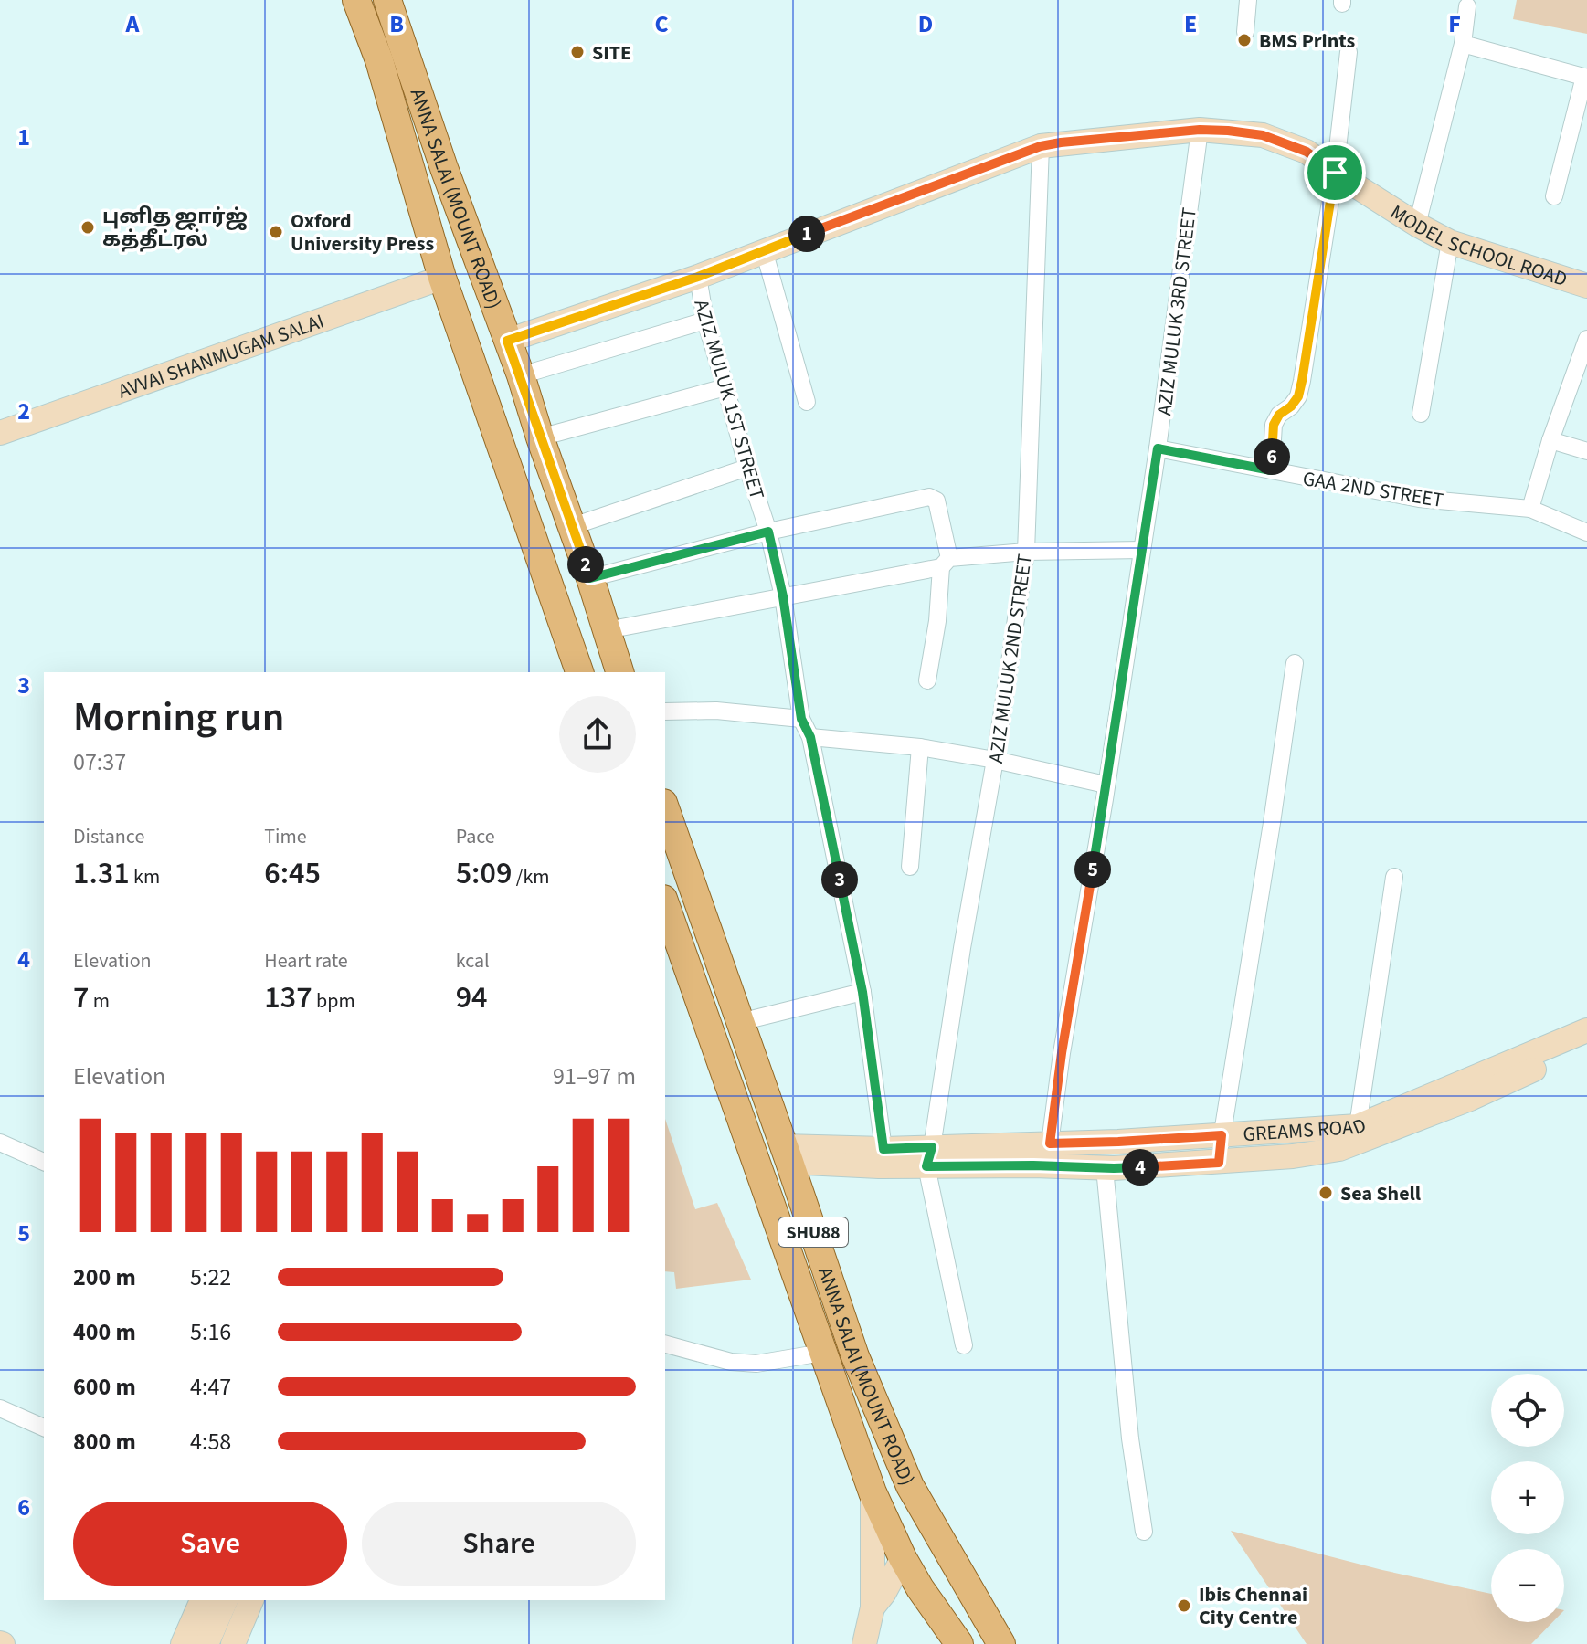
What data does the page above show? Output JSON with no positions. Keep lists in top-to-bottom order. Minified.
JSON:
{"streets":{"main road":["ANNA SALAI (MOUNT ROAD)","SHU88"],"street":["MODEL SCHOOL ROAD","AZIZ MULUK 3RD STREET","AVVAI SHANMUGAM SALAI","AZIZ MULUK 1ST STREET","GAA 2ND STREET","AZIZ MULUK 2ND STREET","GREAMS ROAD"]},"crossings":[["ANNA SALAI (MOUNT ROAD)","MODEL SCHOOL ROAD"],["ANNA SALAI (MOUNT ROAD)","AVVAI SHANMUGAM SALAI"],["ANNA SALAI (MOUNT ROAD)","GREAMS ROAD"],["MODEL SCHOOL ROAD","AZIZ MULUK 3RD STREET"],["MODEL SCHOOL ROAD","AZIZ MULUK 1ST STREET"],["MODEL SCHOOL ROAD","AZIZ MULUK 2ND STREET"],["AZIZ MULUK 3RD STREET","GAA 2ND STREET"],["AZIZ MULUK 3RD STREET","GREAMS ROAD"],["AZIZ MULUK 1ST STREET","GREAMS ROAD"],["AZIZ MULUK 2ND STREET","GREAMS ROAD"]],"places":["BMS Prints","SITE","புனித ஜார்ஜ் கத்தீட்ரல்","Oxford University Press","Sea Shell","Ibis Chennai City Centre"],"page":{"pins":["1","6","2","5","3","4"],"heading":["Morning run","07:37"],"stats":[["Distance","1.31 km"],["Time","6:45"],["Pace","5:09 /km"],["Elevation","7 m"],["Heart rate","137 bpm"],["kcal","94"]],"chart":["Elevation","91–97 m"],"list":[{"name":"200 m","note":"5:22"},{"name":"400 m","note":"5:16"},{"name":"600 m","note":"4:47"},{"name":"800 m","note":"4:58"}],"map_buttons":["+","−"],"buttons":["Save","Share"]},"grid":{"columns":["A","B","C","D","E","F"],"rows":["1","2","3","4","5","6"]}}
